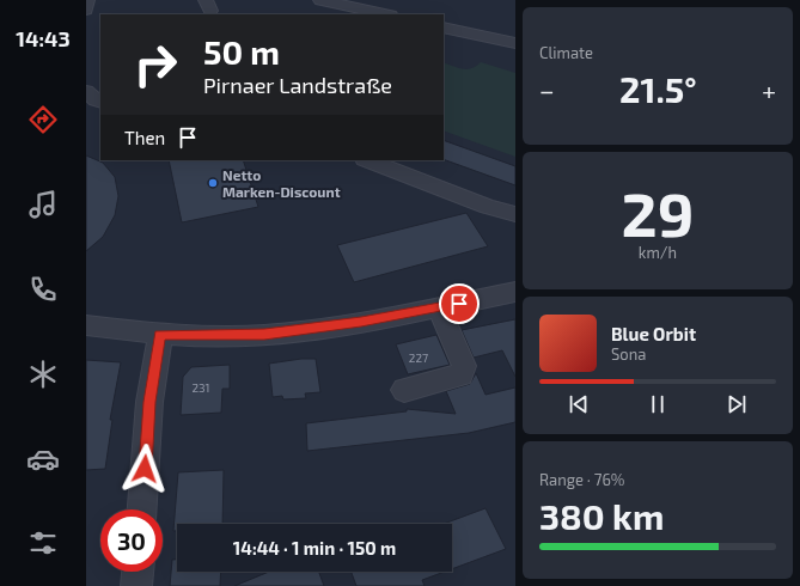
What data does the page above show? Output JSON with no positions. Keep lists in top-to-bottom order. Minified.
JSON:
{"places":["Netto Marken-Discount"],"house_numbers":["227","231"],"page":{"tabs":"14:43","tile":["Climate",["29","km/h"],["Range · 76%","380 km"]],"turn":["50 m","Pirnaer Landstraße"],"heat":["−","21.5°","+"],"then":"Then","song":["Blue Orbit","Sona"],"limit":"30","trip":"14:44 · 1 min · 150 m"}}
